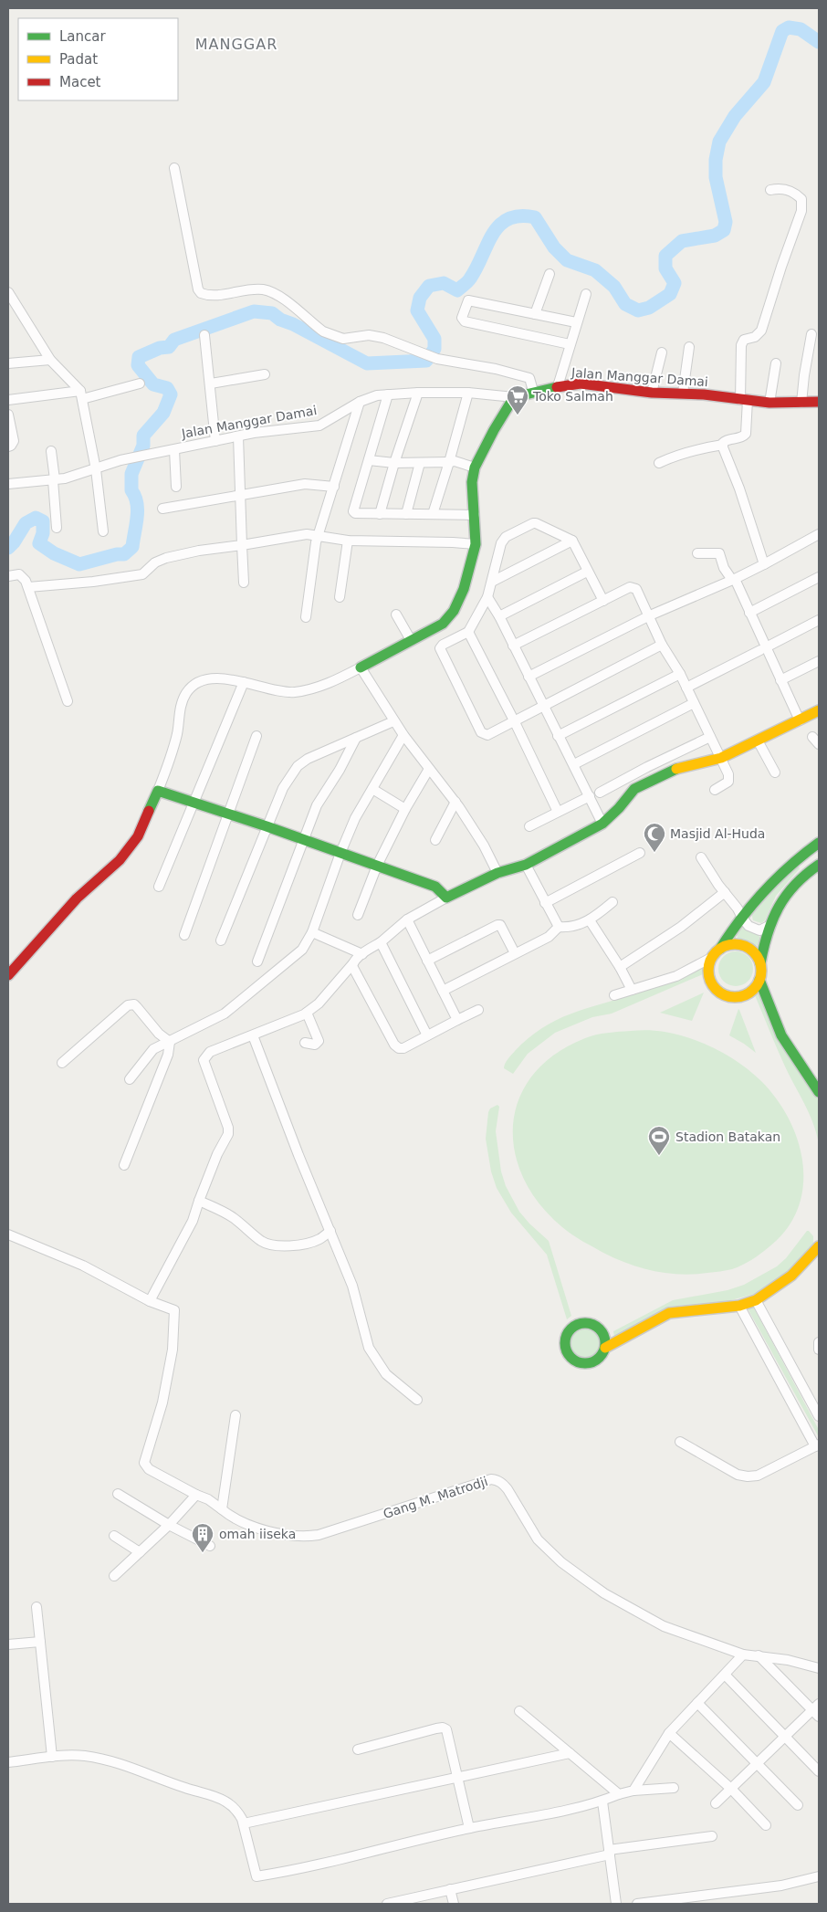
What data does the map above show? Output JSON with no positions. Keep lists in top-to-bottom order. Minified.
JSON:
{"streets":{"street":["Jalan Manggar Damai","Gang M. Matrodji"]},"districts":["MANGGAR"],"places":{"supermarket":["Toko Salmah"],"mosque":["Masjid Al-Huda"],"sports":["Stadion Batakan"],"building":["omah iiseka"]},"legend":["Lancar","Padat","Macet"]}
